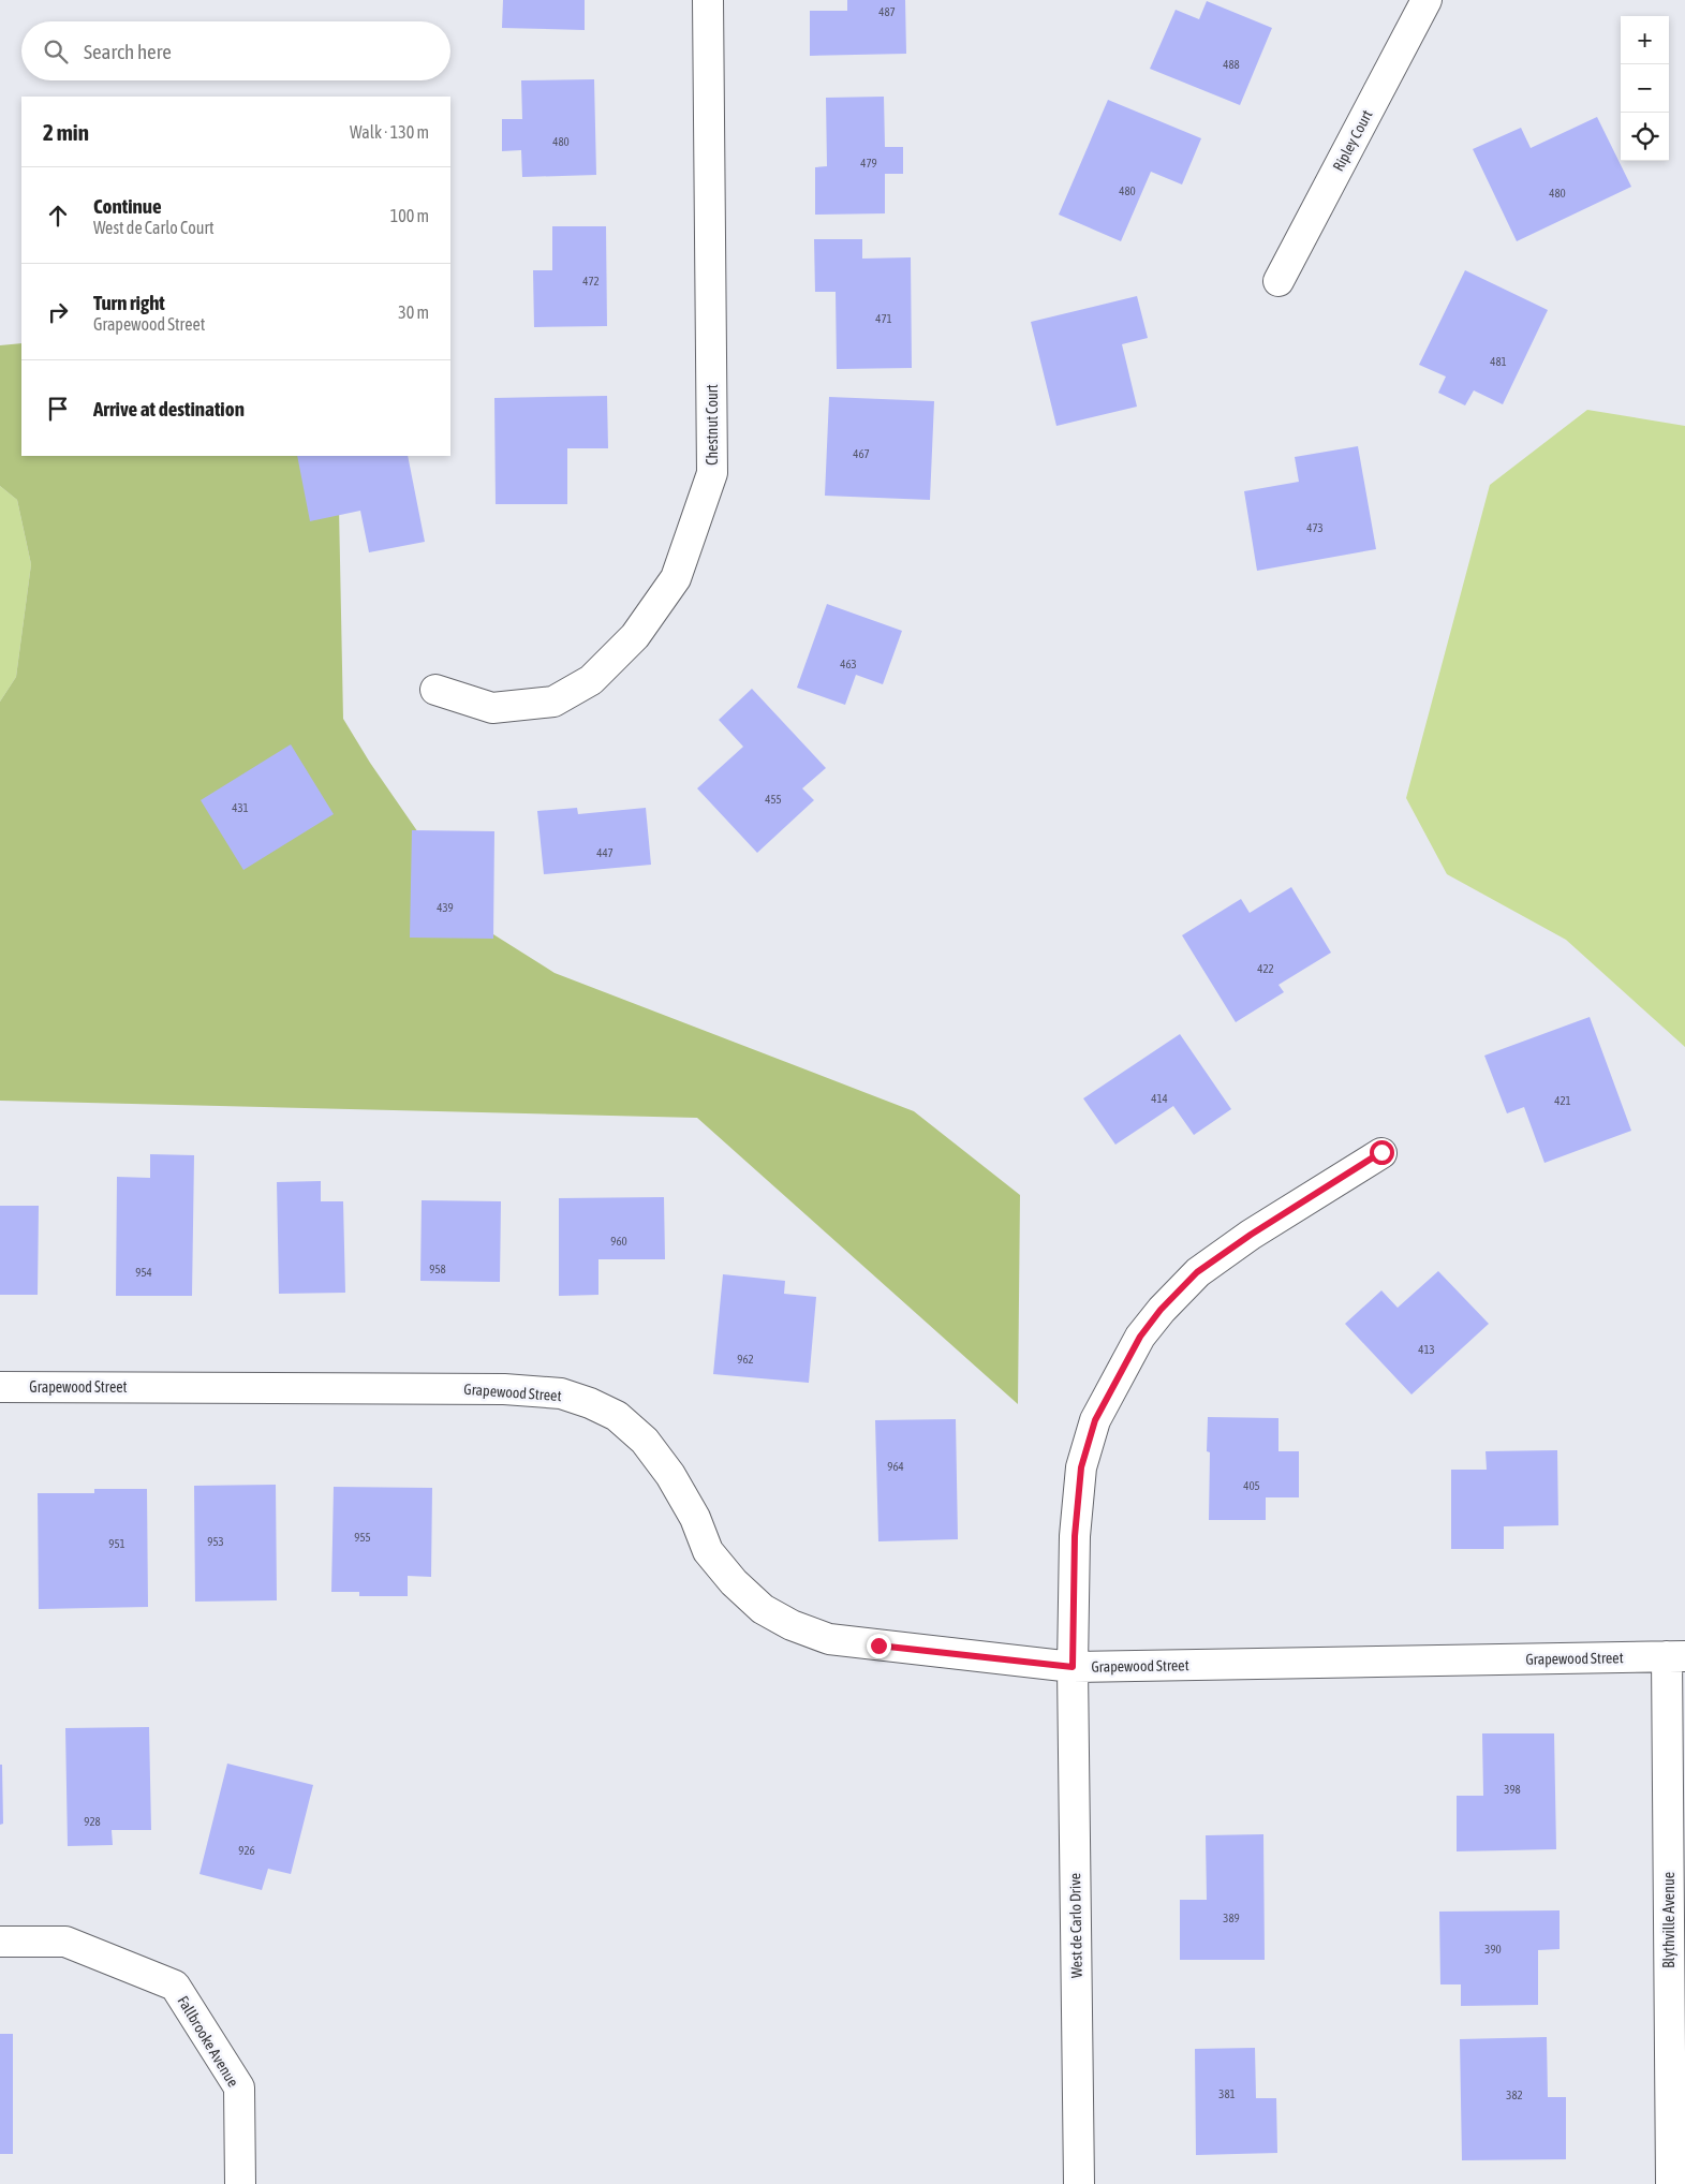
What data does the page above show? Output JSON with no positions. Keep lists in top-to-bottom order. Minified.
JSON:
{"streets":{"street":["Ripley Court","Chestnut Court","Grapewood Street","Blythville Avenue","West de Carlo Drive","Fallbrooke Avenue"]},"crossings":[["Grapewood Street","Blythville Avenue"],["Grapewood Street","West de Carlo Drive"]],"house_numbers":["487","488","480","479","480","480","472","471","481","467","473","463","455","431","447","439","422","414","421","960","958","954","413","962","964","405","955","953","951","398","928","926","389","390","381","382"],"page":{"map_buttons":["+","−"],"search":"Search here","heading":["2 min","Walk · 130 m"],"list":[["Continue","West de Carlo Court","100 m"],["Turn right","Grapewood Street","30 m"],"Arrive at destination"]}}
